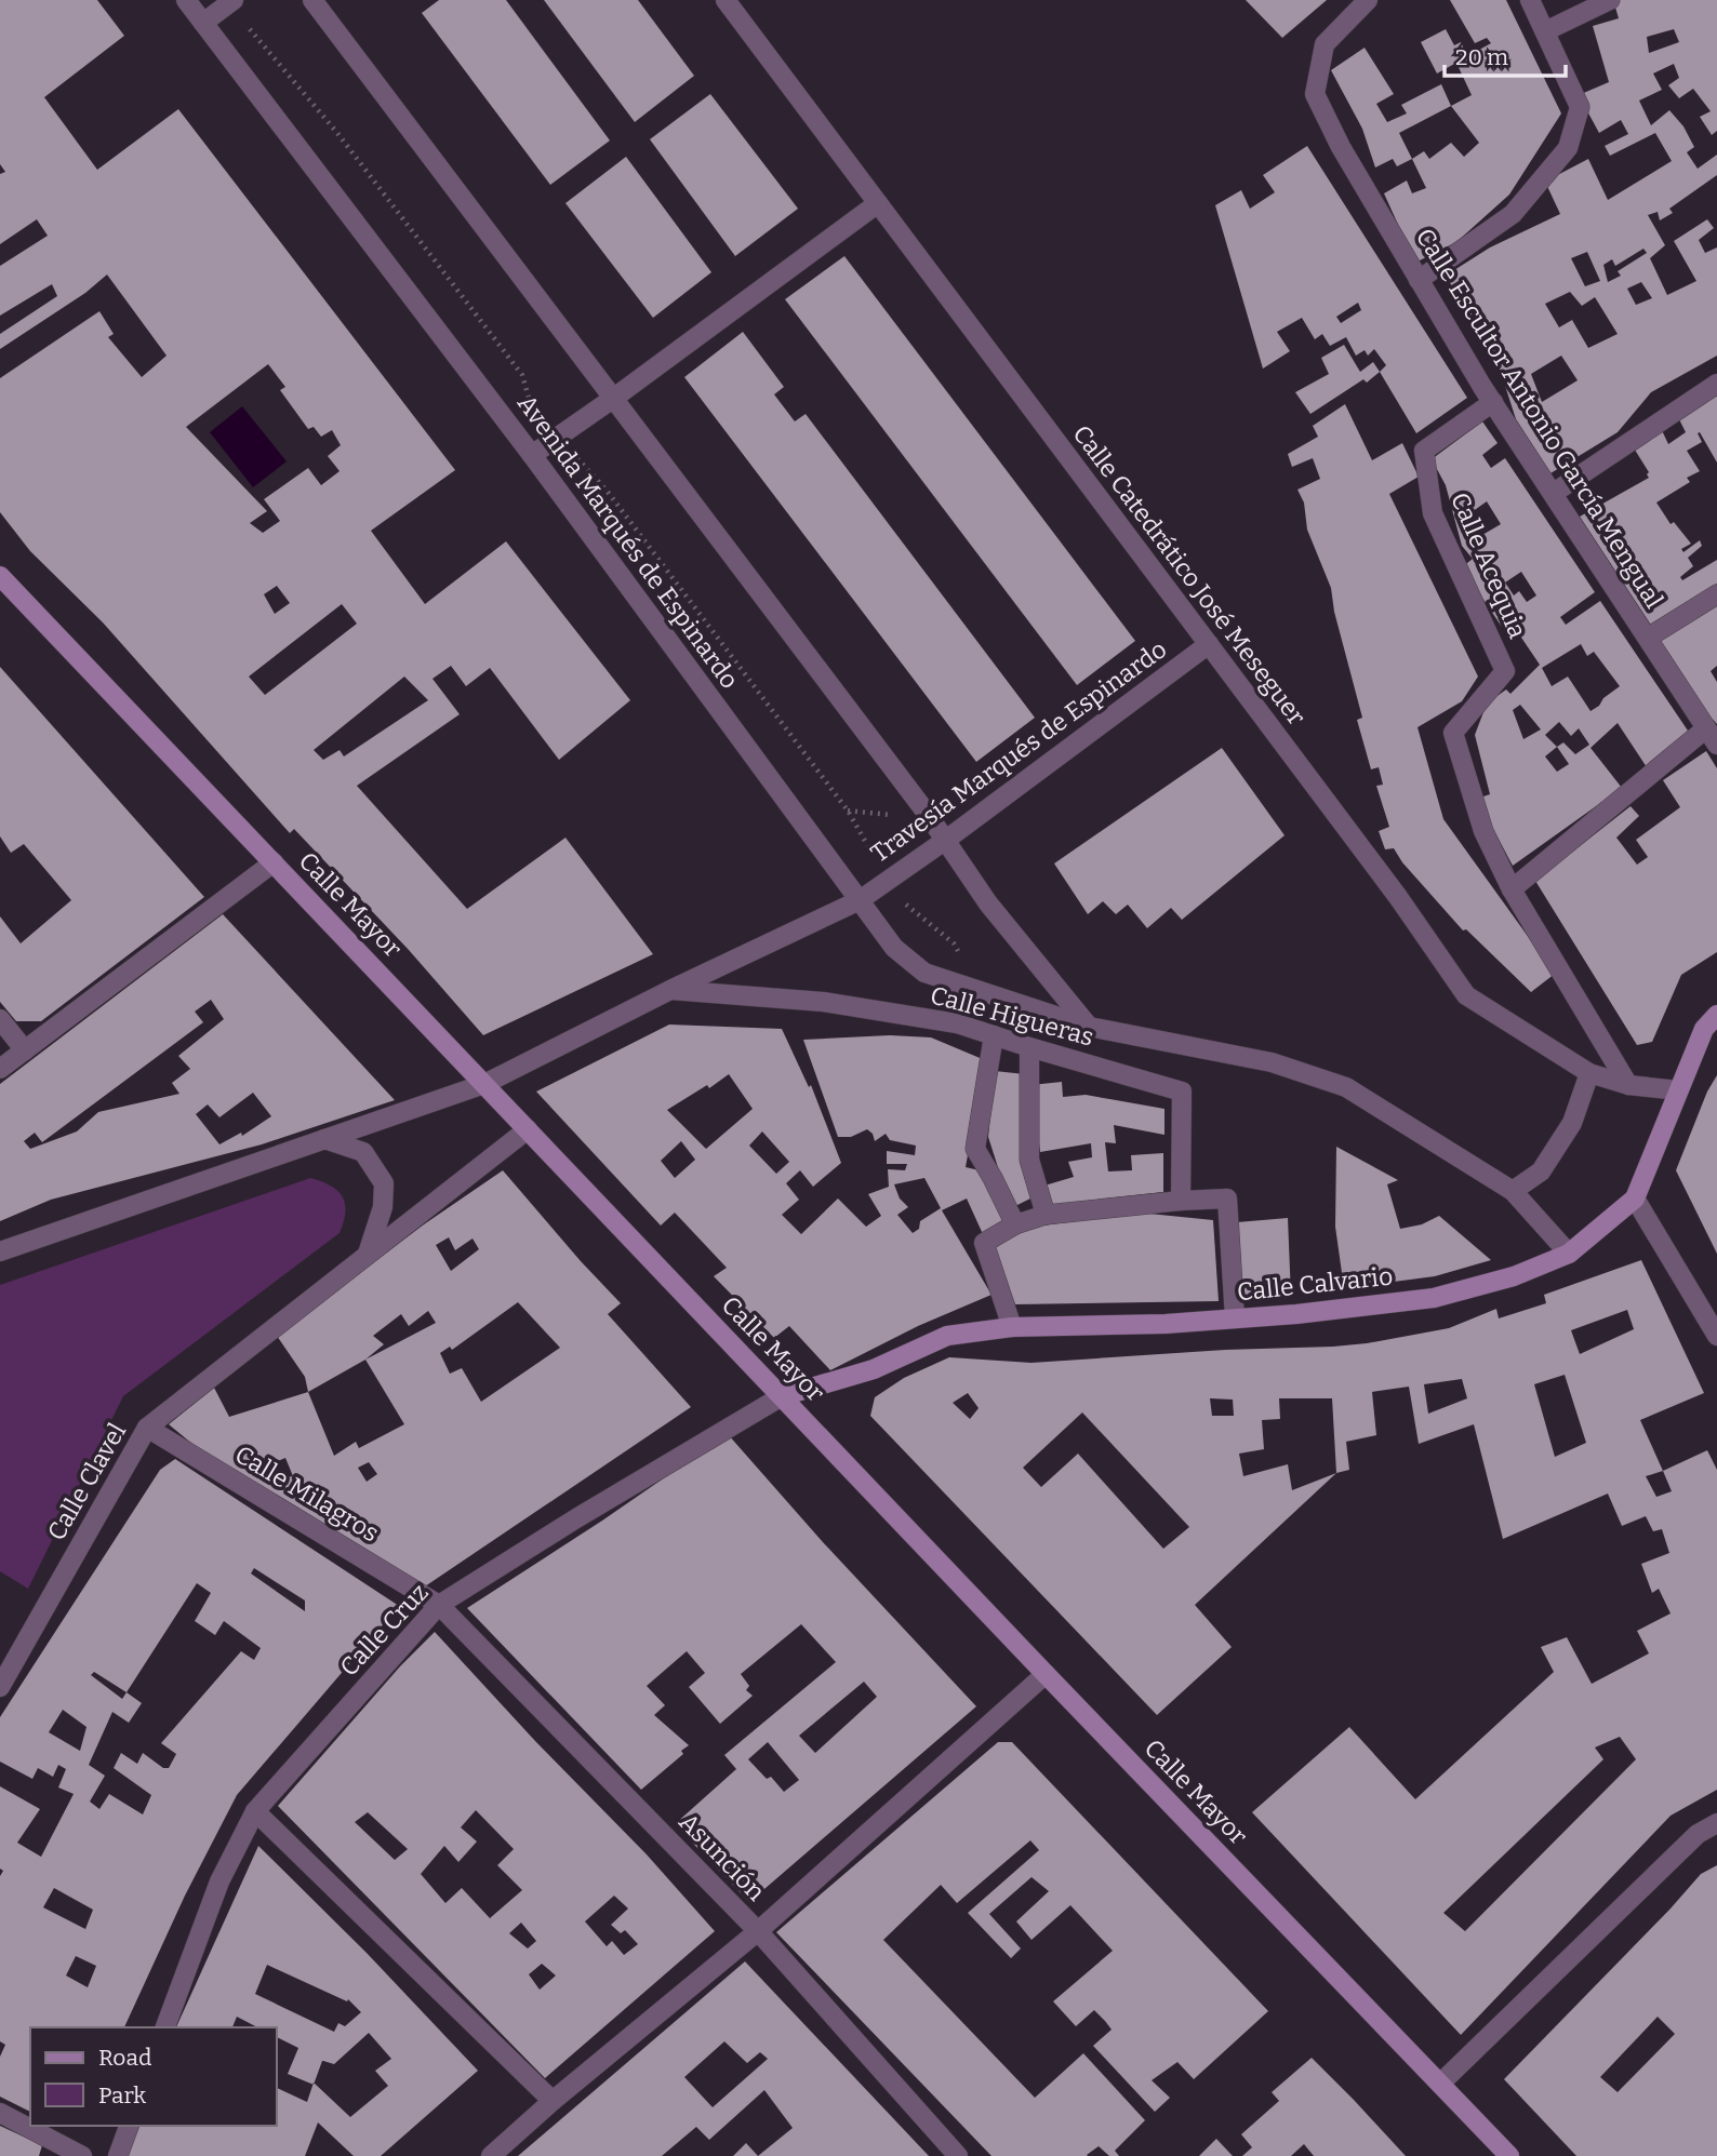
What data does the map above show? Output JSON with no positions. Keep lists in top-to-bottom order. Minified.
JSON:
{"streets":{"main road":["Calle Mayor","Calle Calvario"],"street":["Calle Escultor Antonio García Mengual","Avenida Marqués de Espinardo","Calle Acequia","Calle Catedrático José Meseguer","Travesía Marqués de Espinardo","Calle Higueras","Calle Clavel","Calle Milagros","Calle Cruz","Asunción"]},"crossings":[["Calle Escultor Antonio García Mengual","Calle Acequia"],["Avenida Marqués de Espinardo","Travesía Marqués de Espinardo"],["Avenida Marqués de Espinardo","Calle Calvario"],["Calle Acequia","Calle Catedrático José Meseguer"],["Calle Catedrático José Meseguer","Travesía Marqués de Espinardo"],["Calle Catedrático José Meseguer","Calle Calvario"],["Travesía Marqués de Espinardo","Calle Higueras"],["Calle Mayor","Calle Calvario"],["Calle Mayor","Calle Clavel"],["Calle Mayor","Calle Cruz"],["Calle Calvario","Calle Cruz"],["Calle Clavel","Calle Milagros"],["Calle Milagros","Calle Cruz"],["Calle Milagros","Asunción"],["Calle Cruz","Asunción"]],"legend":["Road","Park"],"scale_bar":"20 m"}
